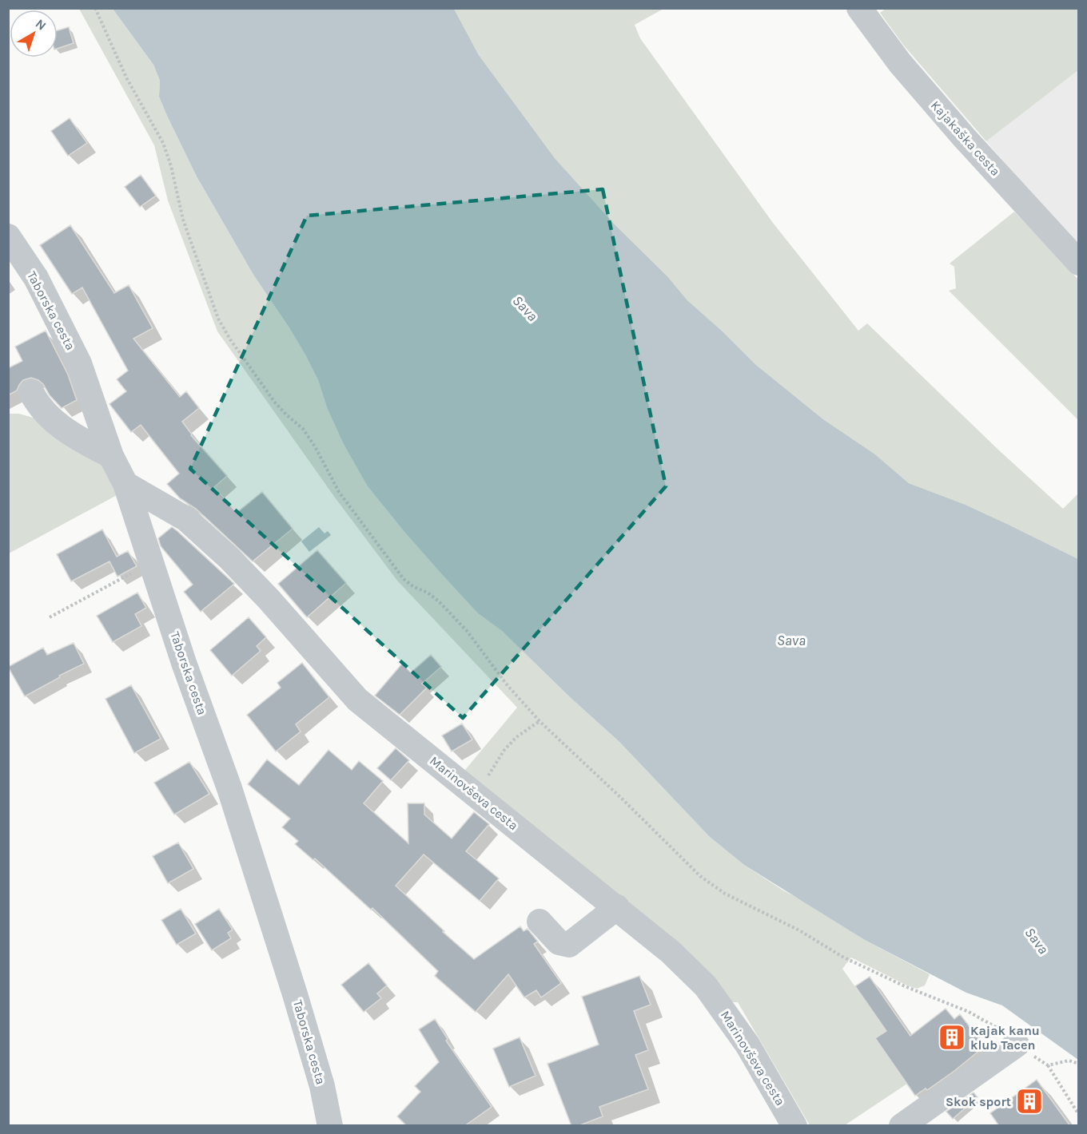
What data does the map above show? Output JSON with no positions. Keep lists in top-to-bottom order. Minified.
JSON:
{"streets":{"street":["Kajakaška cesta","Taborska cesta","Marinovševa cesta"]},"crossings":[["Taborska cesta","Marinovševa cesta"]],"water":["Sava"],"places":{"building":["Kajak kanu klub Tacen","Skok sport"]},"north":"top right"}
